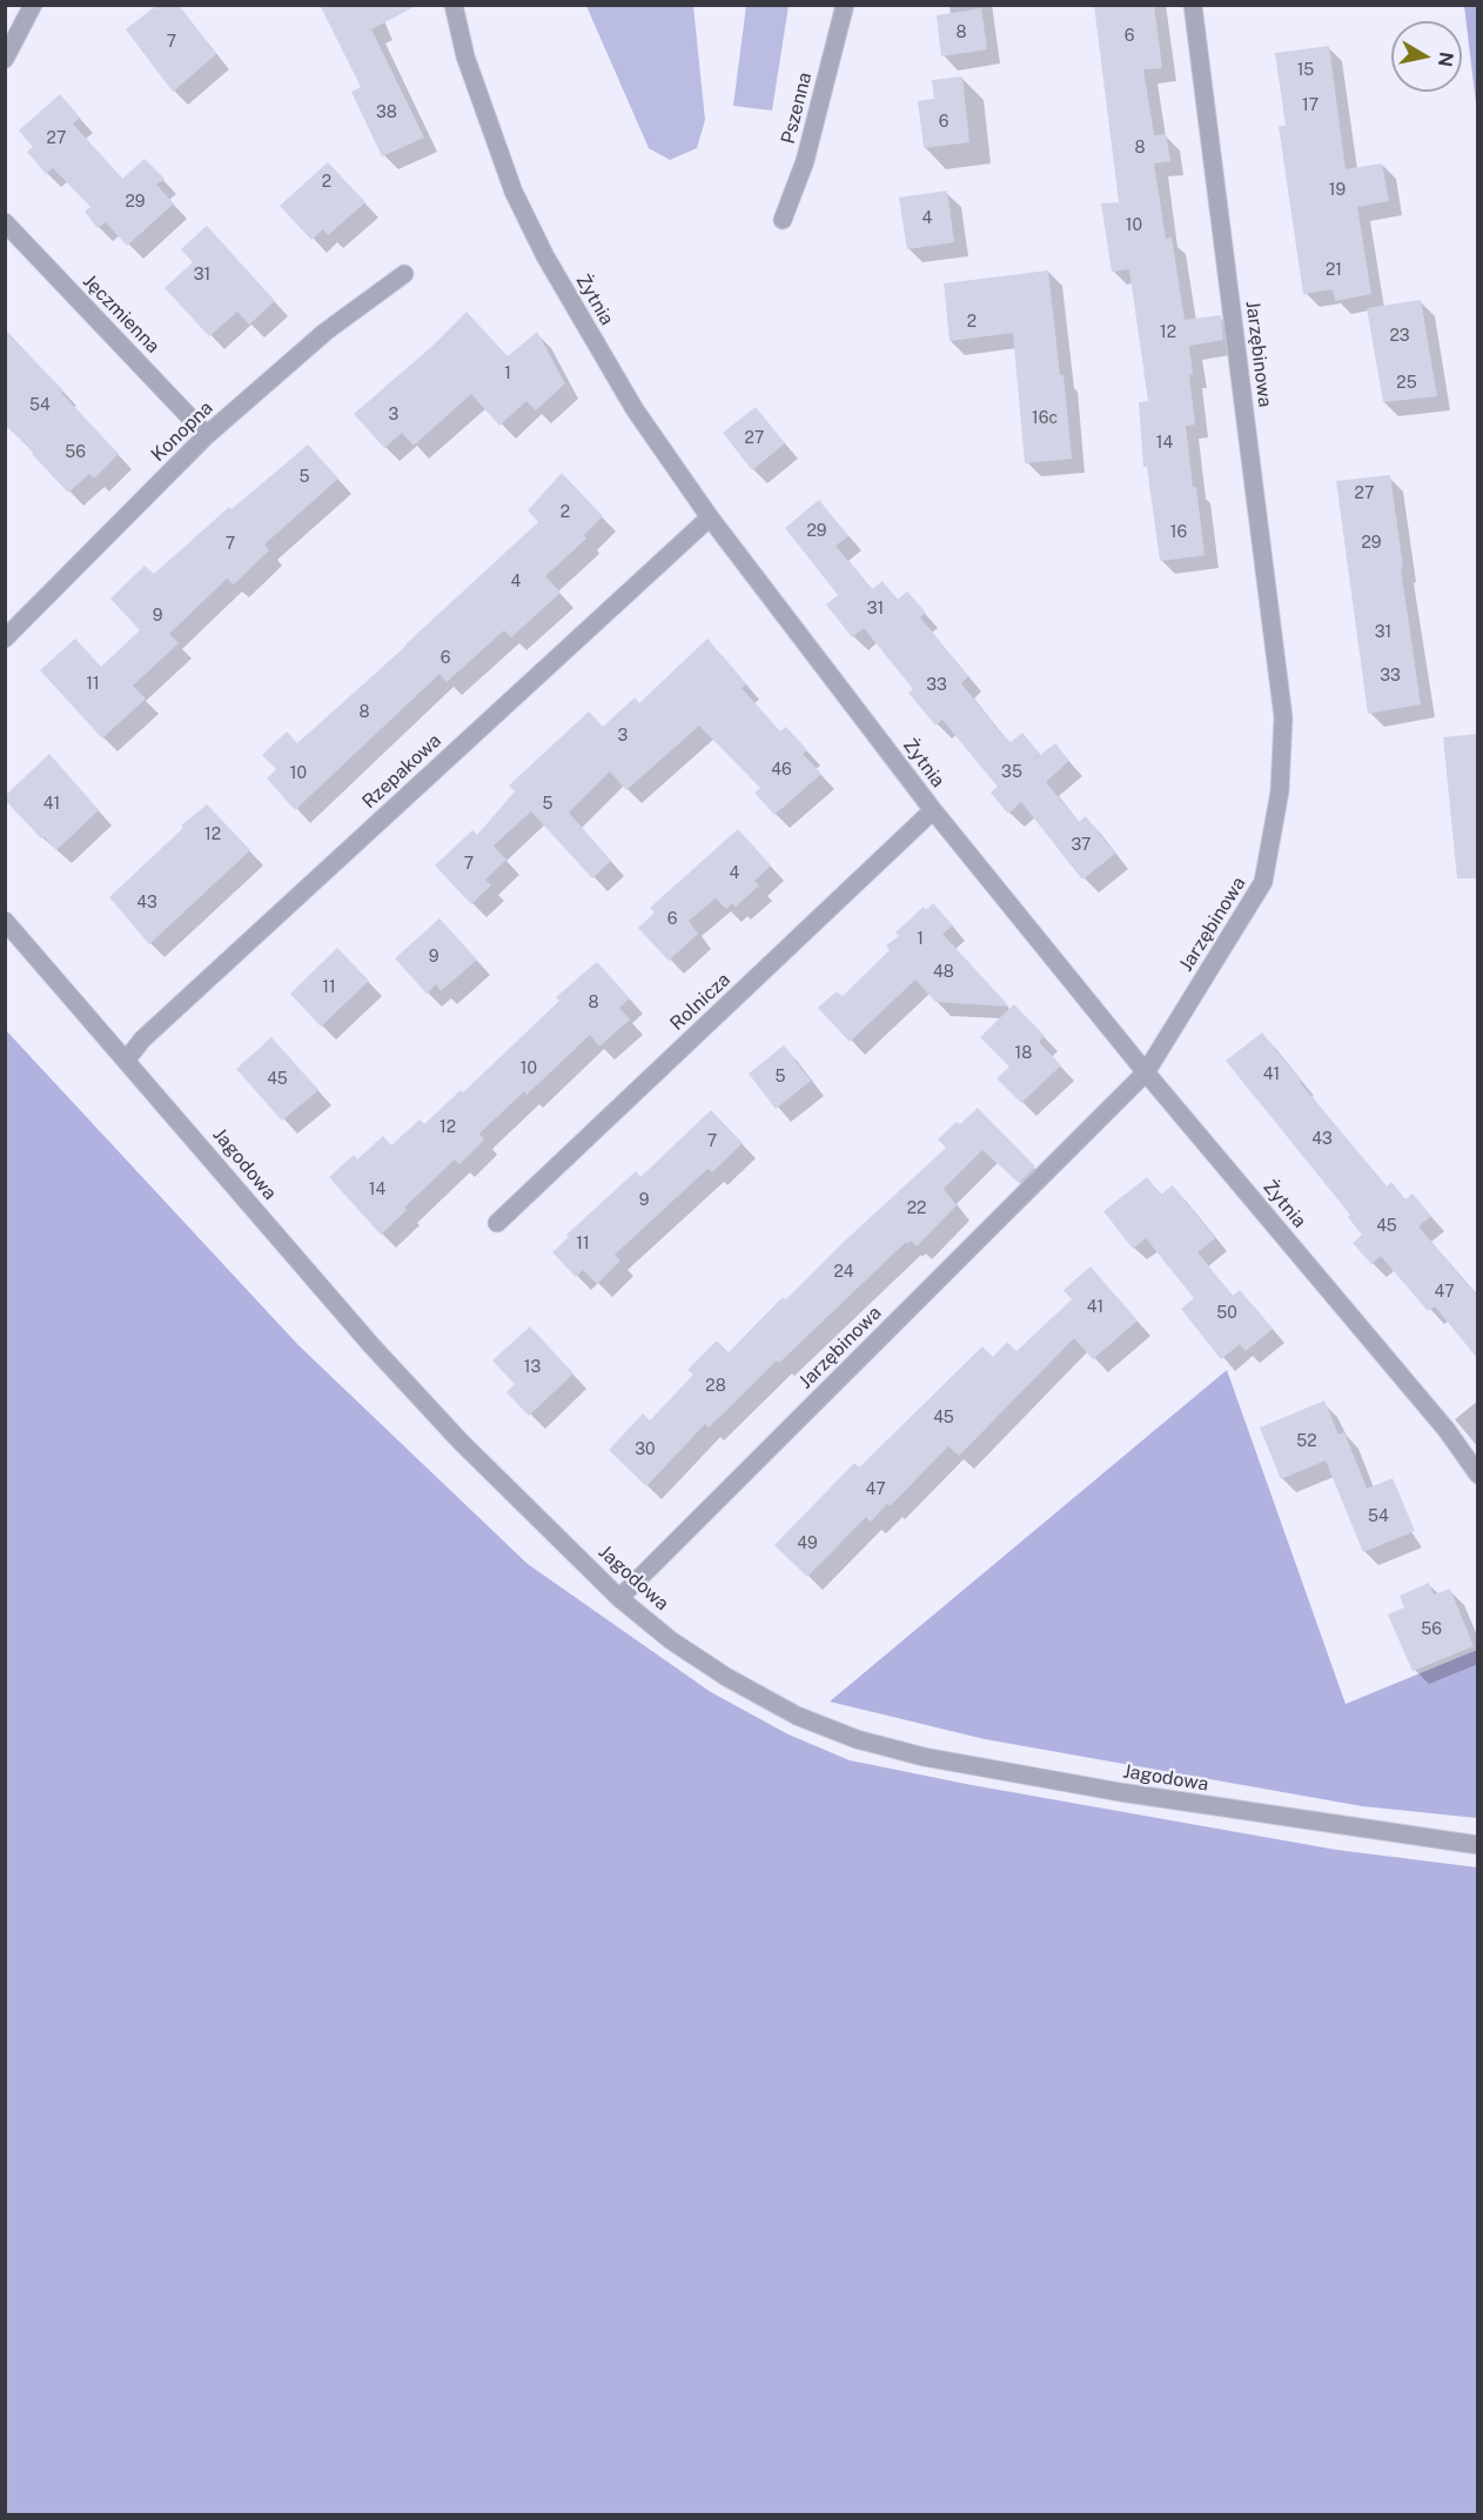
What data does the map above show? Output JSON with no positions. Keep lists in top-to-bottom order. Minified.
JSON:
{"streets":{"street":["Pszenna","Żytnia","Jęczmienna","Jarzębinowa","Konopna","Rzepakowa","Rolnicza","Jagodowa"]},"crossings":[["Żytnia","Jarzębinowa"],["Żytnia","Rzepakowa"],["Żytnia","Rolnicza"],["Jęczmienna","Konopna"],["Jarzębinowa","Jagodowa"],["Rzepakowa","Jagodowa"]],"house_numbers":["8","6","7","15","17","38","6","27","8","2","19","29","4","10","21","31","2","12","23","1","25","54","3","16c","27","14","56","5","27","2","29","16","29","7","4","31","9","31","6","33","11","33","8","3","46","35","10","41","5","12","37","7","4","43","6","1","9","48","11","8","18","10","41","5","45","12","43","7","14","9","22","45","11","24","47","41","50","13","28","45","52","30","47","54","49","56"],"north":"right"}
